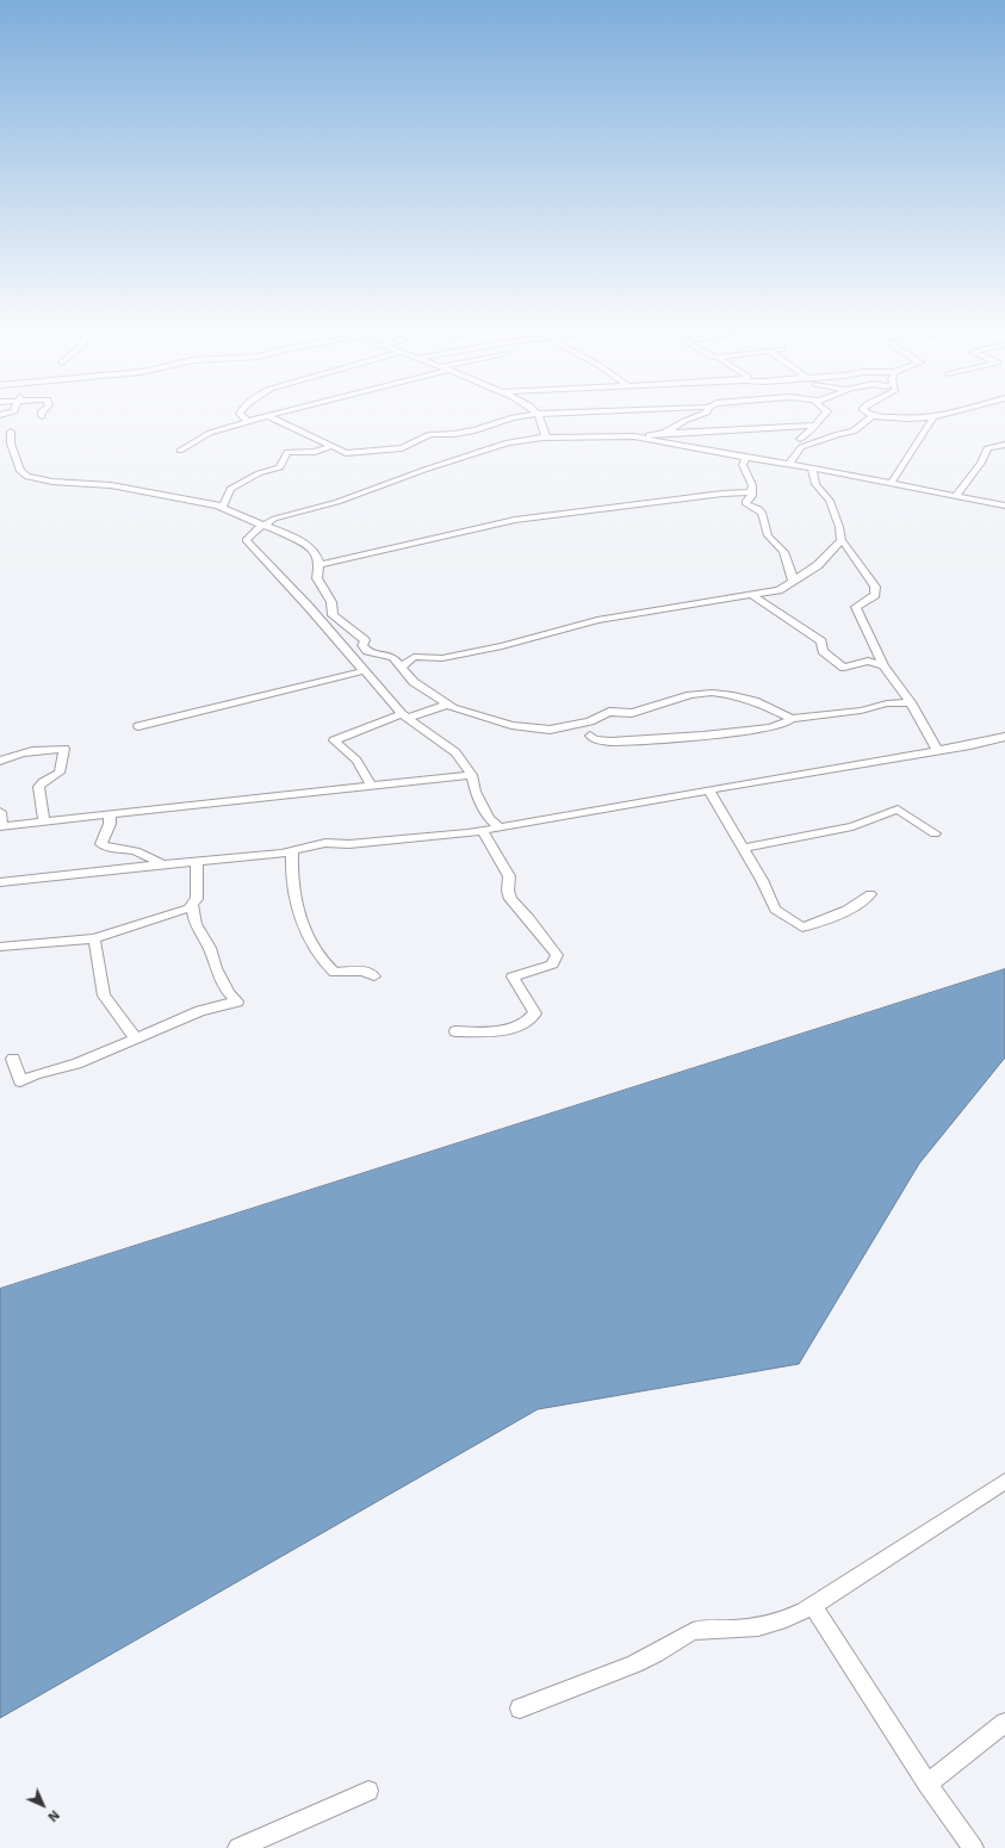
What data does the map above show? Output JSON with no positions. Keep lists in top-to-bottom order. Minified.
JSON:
{"north":"bottom right"}
